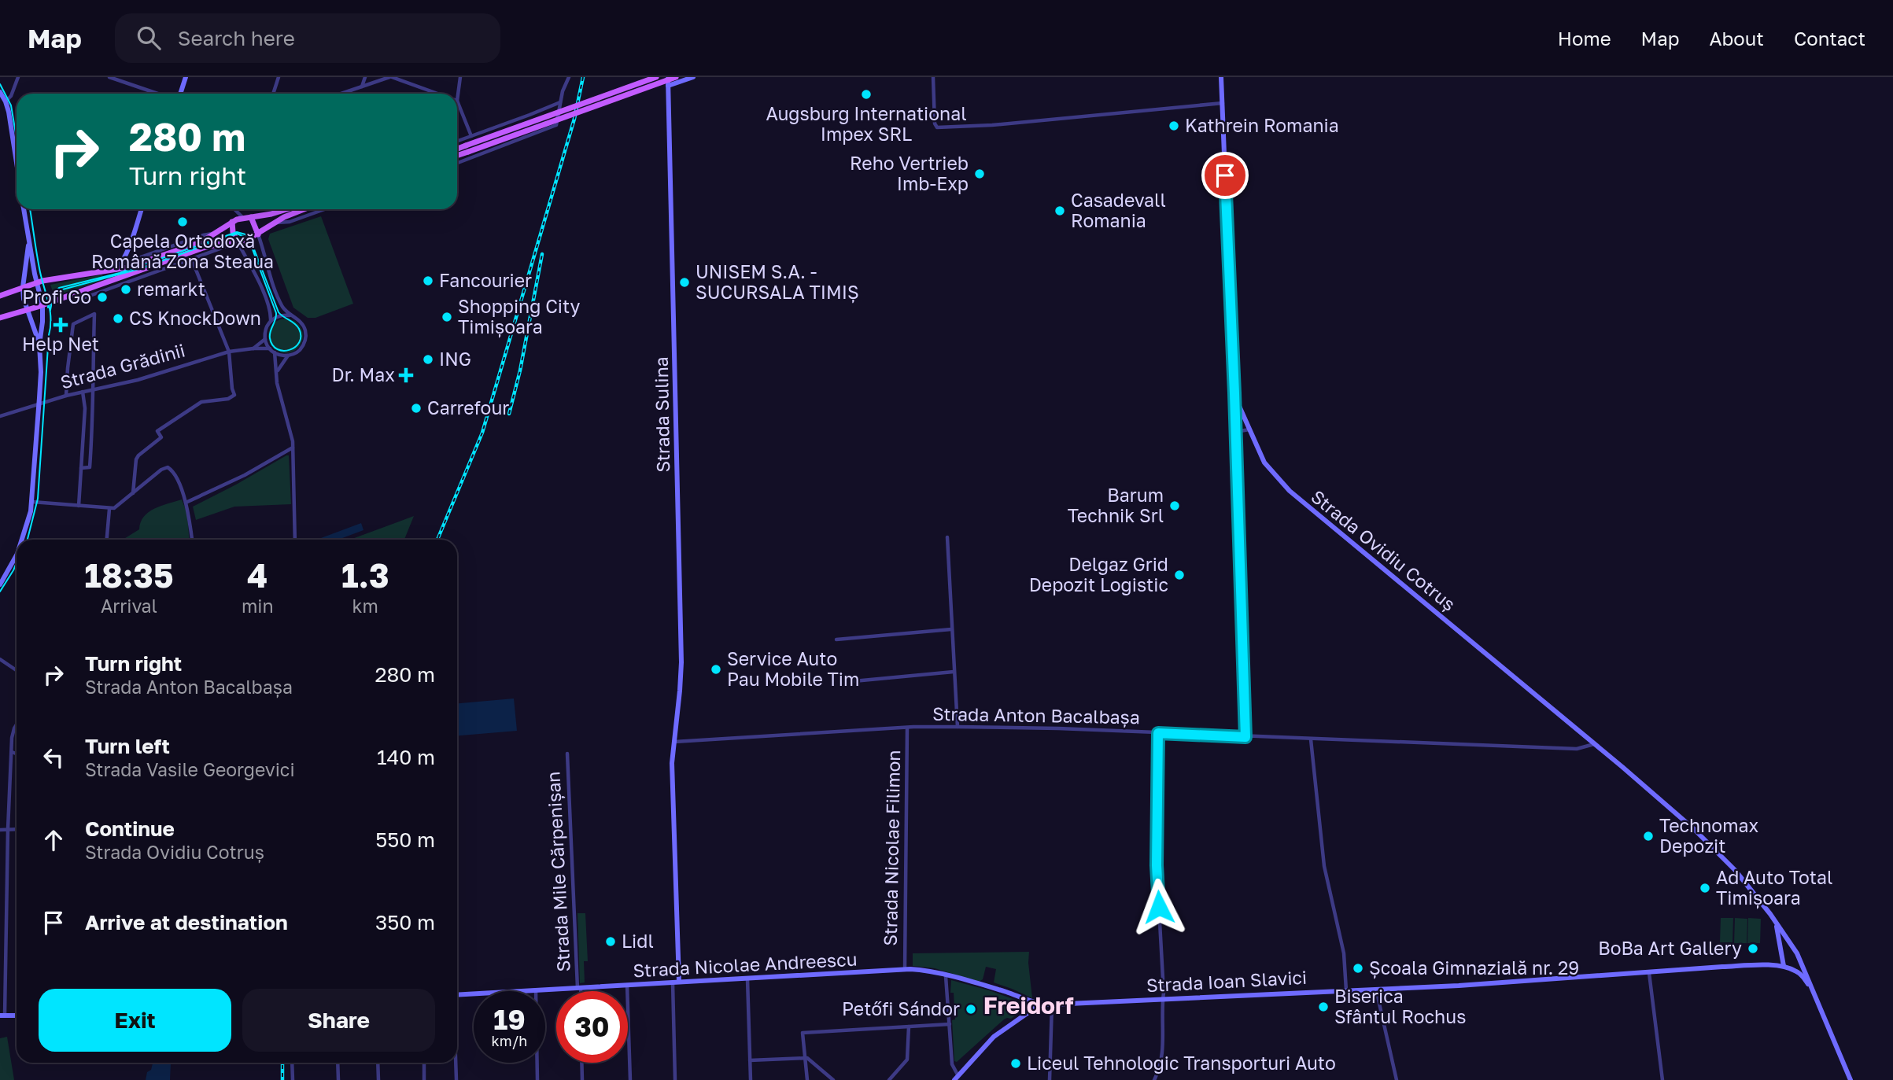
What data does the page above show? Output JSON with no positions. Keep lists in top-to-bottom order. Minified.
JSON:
{"streets":{"main road":["Strada Sulina","Strada Ovidiu Cotruș","Strada Nicolae Andreescu","Strada Ioan Slavici"],"street":["Strada Grădinii","Strada Anton Bacalbașa","Strada Nicolae Filimon","Strada Mile Cărpenișan"]},"crossings":[["Strada Sulina","Strada Anton Bacalbașa"],["Strada Sulina","Strada Nicolae Andreescu"],["Strada Ovidiu Cotruș","Strada Anton Bacalbașa"],["Strada Ovidiu Cotruș","Strada Ioan Slavici"],["Strada Anton Bacalbașa","Strada Nicolae Filimon"],["Strada Nicolae Filimon","Strada Nicolae Andreescu"],["Strada Mile Cărpenișan","Strada Nicolae Andreescu"],["Strada Nicolae Andreescu","Strada Ioan Slavici"]],"districts":["Freidorf"],"places":{"other":["Augsburg International Impex SRL","Kathrein Romania","Reho Vertrieb Imb-Exp","Casadevall Romania","Capela Ortodoxă Română Zona Steaua","Fancourier","UNISEM S.A. - SUCURSALA TIMIȘ","remarkt","Profi Go","Shopping City Timișoara","CS KnockDown","ING","Carrefour","Barum Technik Srl","Delgaz Grid Depozit Logistic","Service Auto Pau Mobile Tim","Technomax Depozit","Ad Auto Total Timișoara","Lidl","BoBa Art Gallery","Școala Gimnazială nr. 29","Biserica Sfântul Rochus","Petőfi Sándor","Liceul Tehnologic Transporturi Auto"],"health":["Help Net","Dr. Max"]},"page":{"header":"Map","search":"Search here","nav":["Home","Map","About","Contact"],"turn":["280 m","Turn right"],"eta":["18:35","Arrival","4","min","1.3","km"],"list":[{"name":"Turn right","note":"Strada Anton Bacalbașa","value":"280 m"},{"name":"Turn left","note":"Strada Vasile Georgevici","value":"140 m"},{"name":"Continue","note":"Strada Ovidiu Cotruș","value":"550 m"},{"name":"Arrive at destination","value":"350 m"}],"buttons":["Exit","Share"],"speed":"19 km/h","limit":"30"}}
